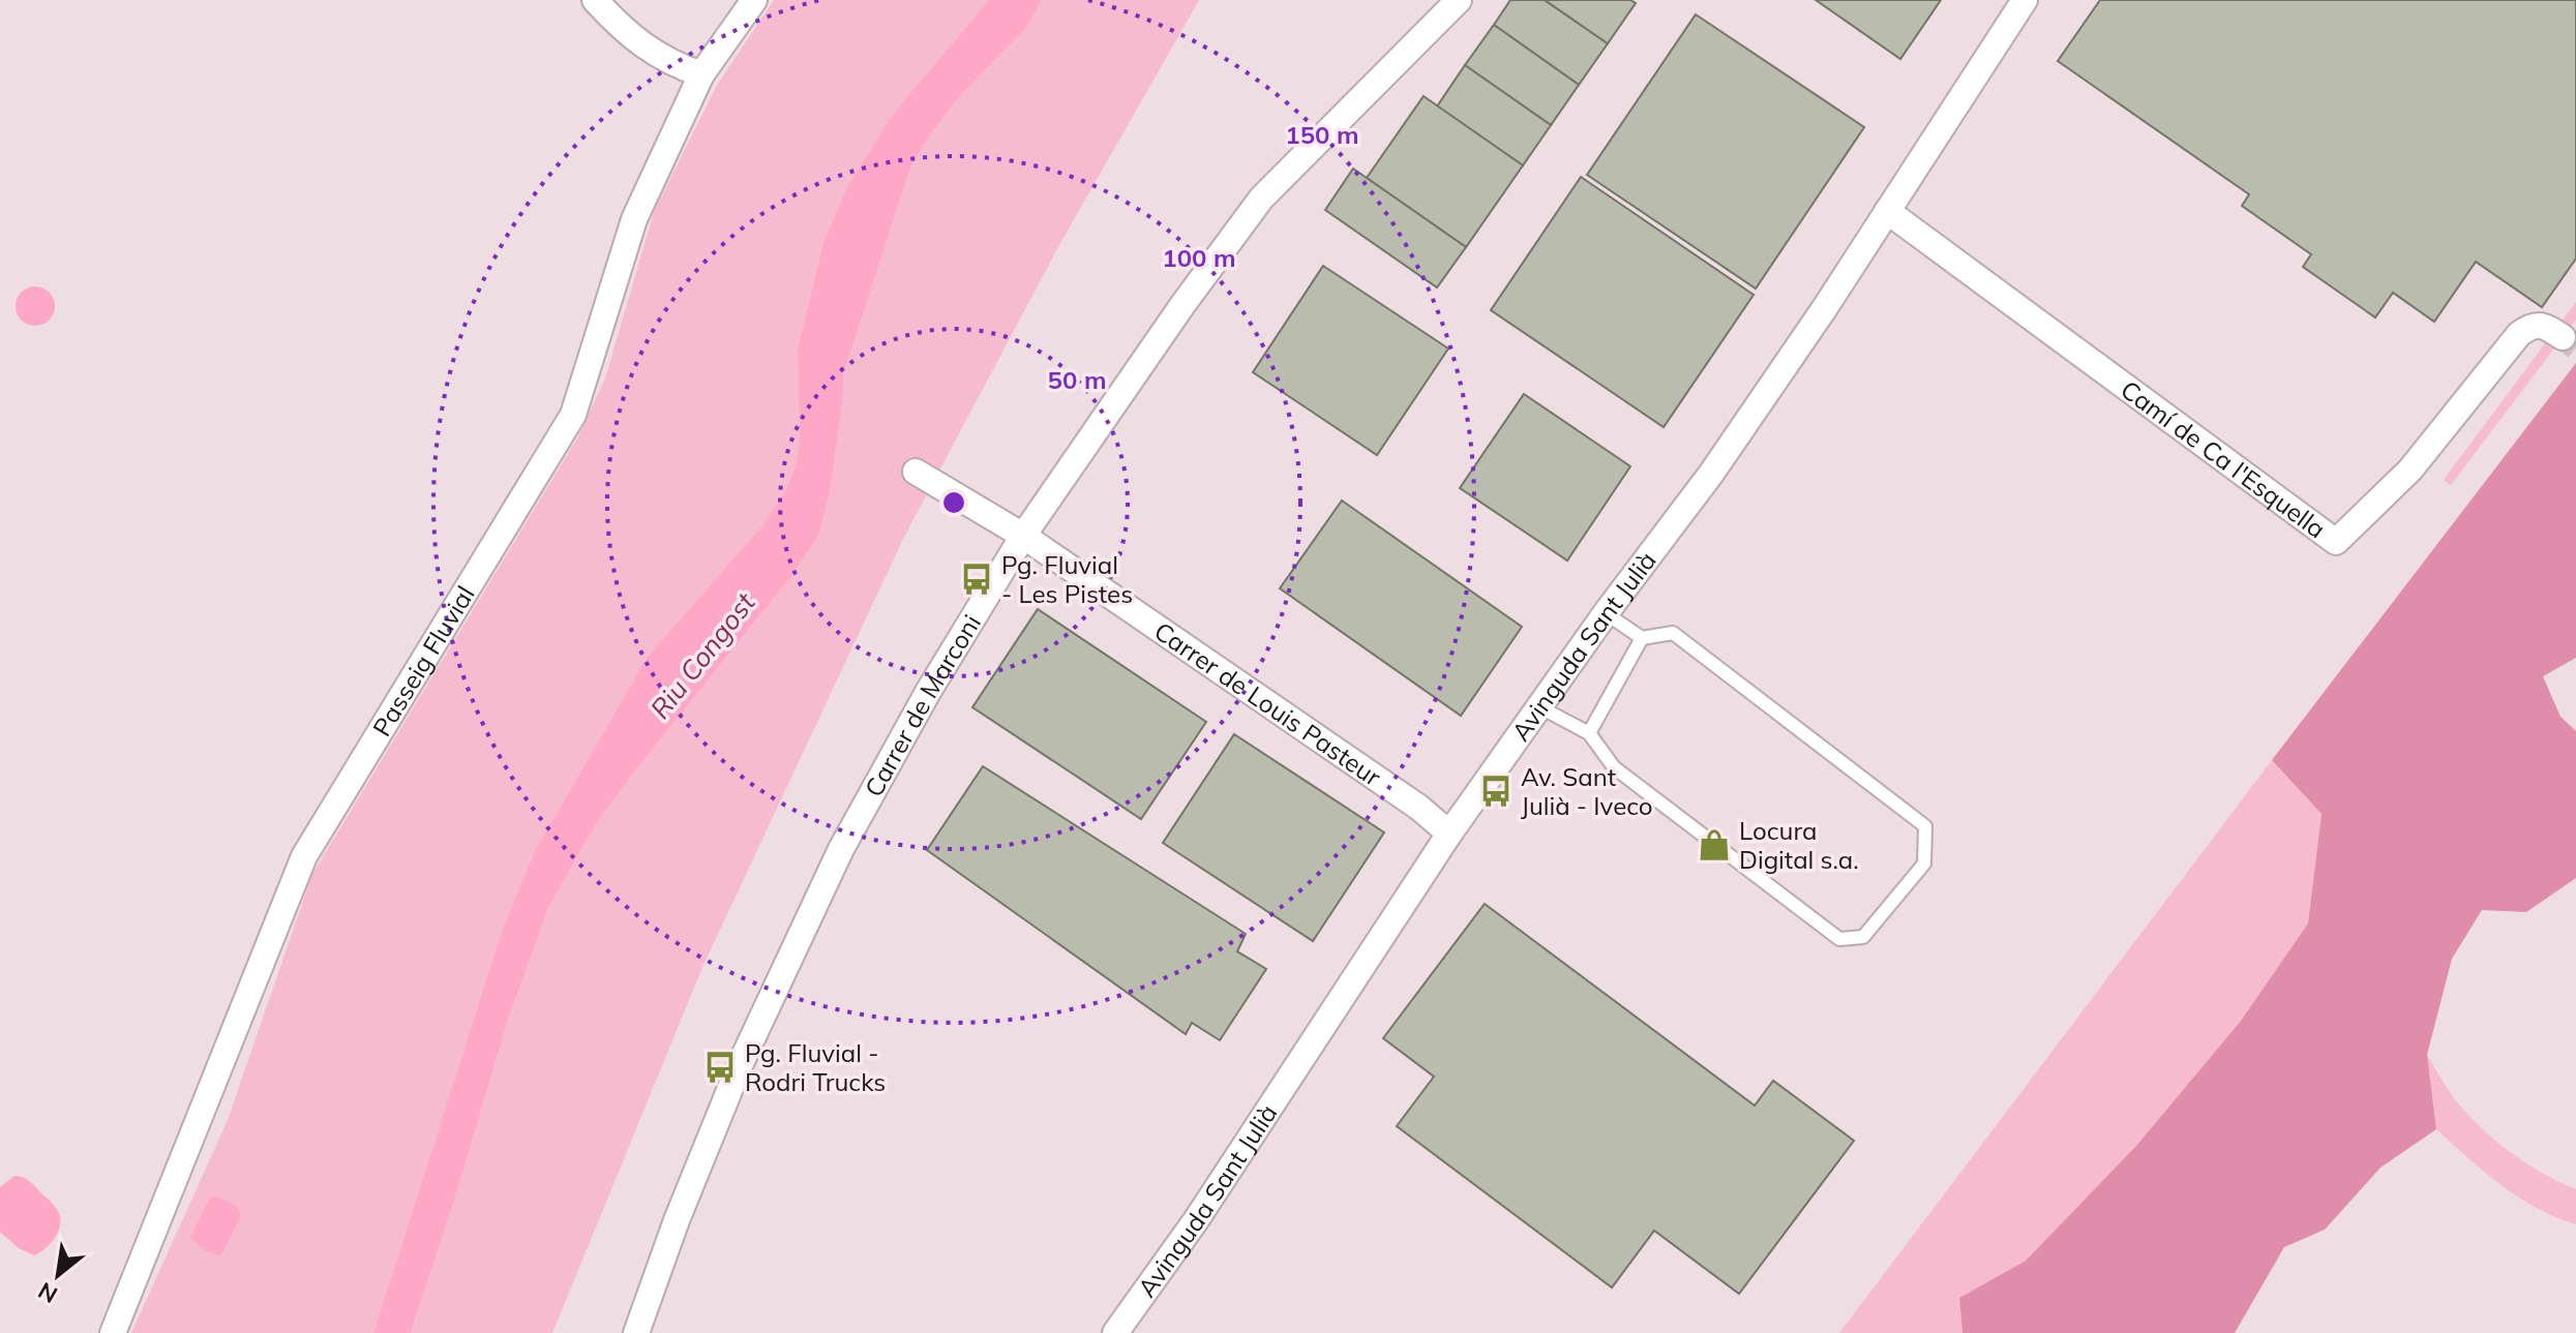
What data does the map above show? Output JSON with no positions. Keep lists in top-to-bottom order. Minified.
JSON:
{"streets":{"street":["Camí de Ca l'Esquella","Avinguda Sant Julià","Passeig Fluvial","Carrer de Louis Pasteur","Carrer de Marconi"]},"crossings":[["Camí de Ca l'Esquella","Avinguda Sant Julià"],["Avinguda Sant Julià","Carrer de Louis Pasteur"],["Carrer de Louis Pasteur","Carrer de Marconi"]],"water":["Riu Congost"],"places":{"bus stop":["Pg. Fluvial - Les Pistes","Av. Sant Julià - Iveco","Pg. Fluvial - Rodri Trucks"],"shop":["Locura Digital s.a."]},"north":"bottom left","rings":["150 m","100 m","50 m"]}
